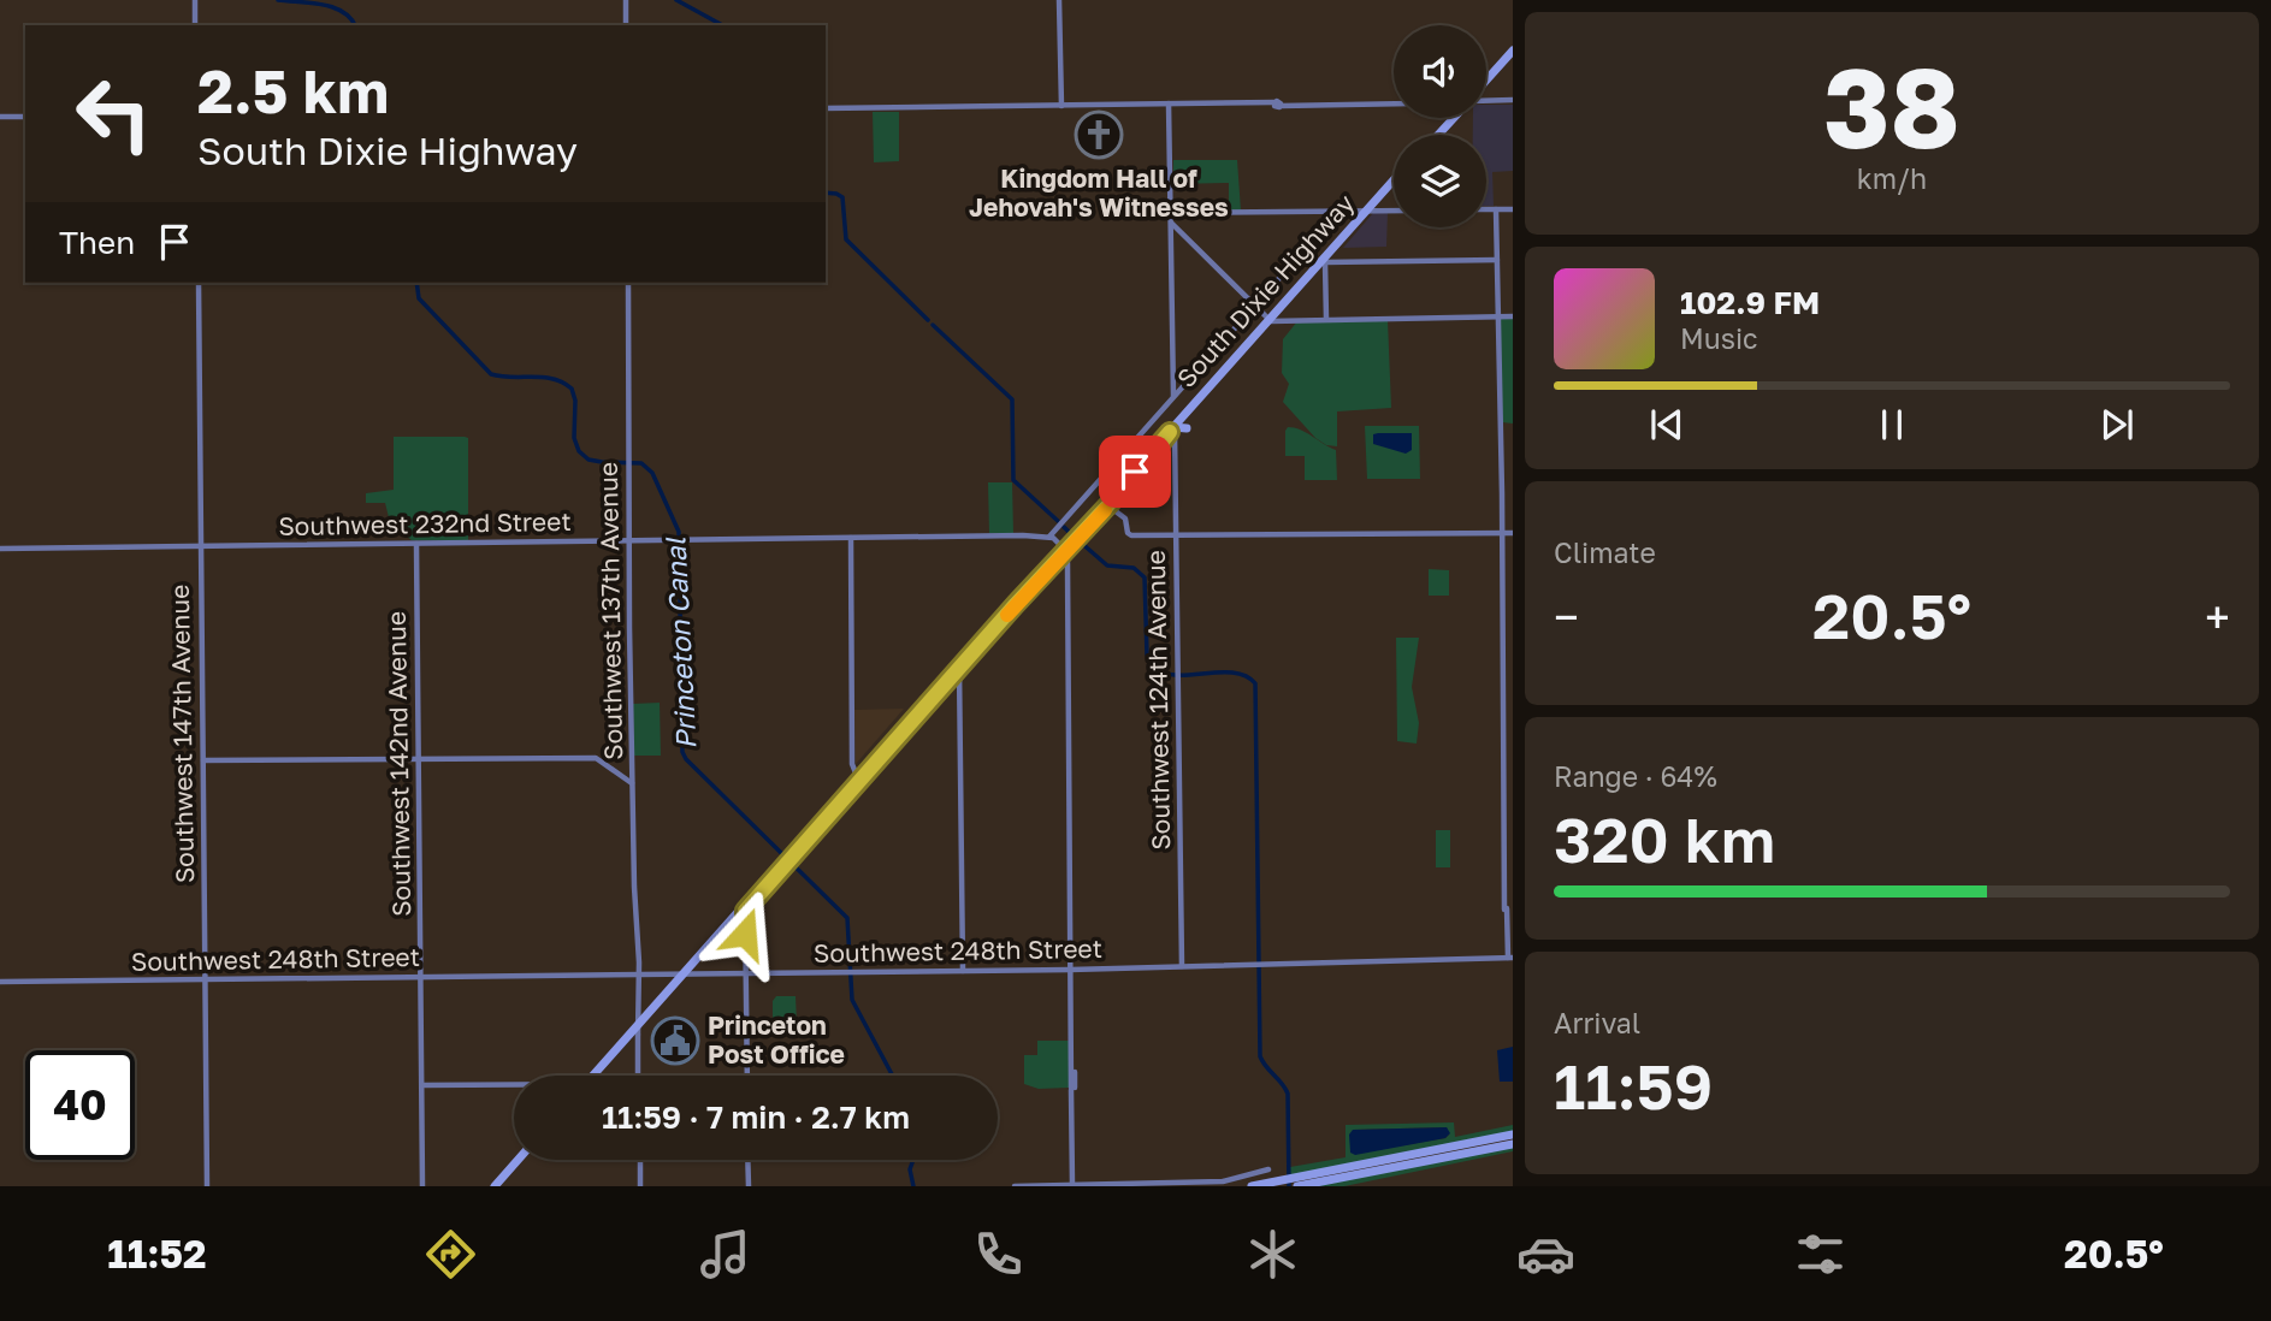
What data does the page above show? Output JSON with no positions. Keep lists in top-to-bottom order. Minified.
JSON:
{"streets":{"highway":["South Dixie Highway"],"street":["Southwest 232nd Street","Southwest 137th Avenue","Southwest 124th Avenue","Southwest 147th Avenue","Southwest 142nd Avenue","Southwest 248th Street"]},"crossings":[["South Dixie Highway","Southwest 124th Avenue"],["South Dixie Highway","Southwest 248th Street"],["Southwest 232nd Street","Southwest 137th Avenue"],["Southwest 232nd Street","Southwest 147th Avenue"],["Southwest 232nd Street","Southwest 142nd Avenue"],["Southwest 137th Avenue","Southwest 248th Street"],["Southwest 124th Avenue","Southwest 248th Street"],["Southwest 147th Avenue","Southwest 248th Street"],["Southwest 142nd Avenue","Southwest 248th Street"]],"water":["Princeton Canal"],"places":{"church":["Kingdom Hall of Jehovah's Witnesses"],"public building":["Princeton Post Office"]},"page":{"tile":[["38","km/h"],"Climate",["Range · 64%","320 km"],["Arrival","11:59"]],"turn":["2.5 km","South Dixie Highway"],"then":"Then","song":["102.9 FM","Music"],"heat":["−","20.5°","+"],"limit":"40","trip":"11:59 · 7 min · 2.7 km","tabs":["11:52","20.5°"]}}
